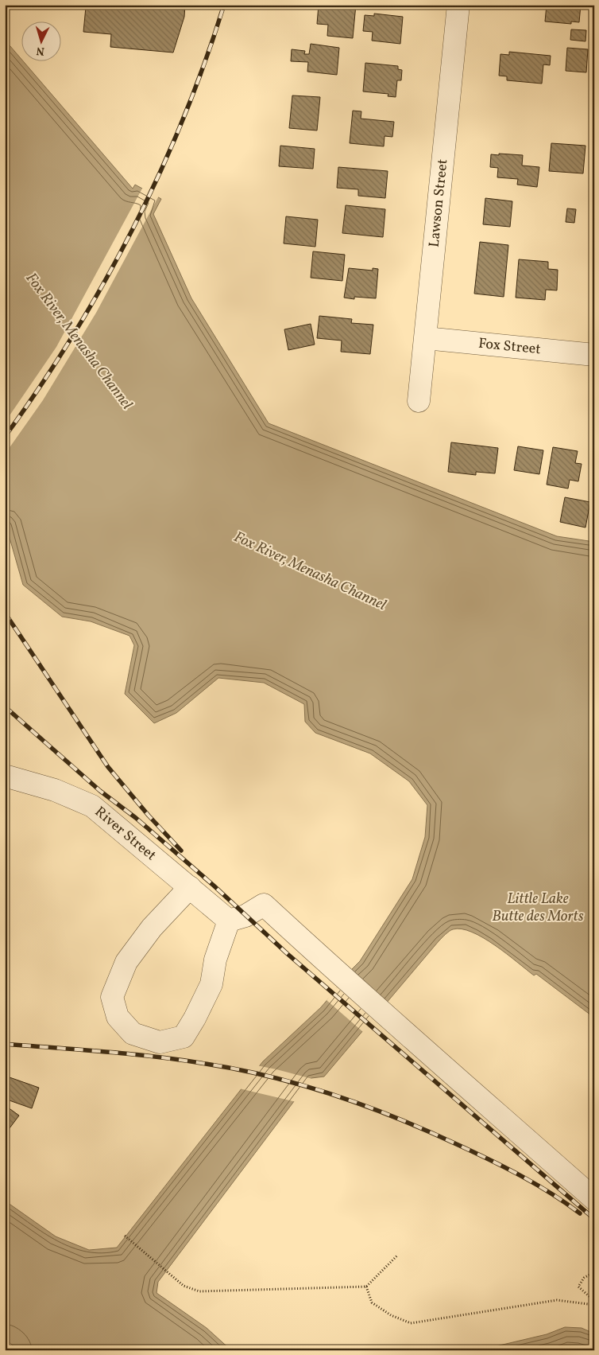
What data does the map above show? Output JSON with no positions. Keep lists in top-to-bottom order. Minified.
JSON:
{"streets":{"street":["Lawson Street","Fox Street","River Street"]},"crossings":[["Lawson Street","Fox Street"]],"water":["Fox River, Menasha Channel","Little Lake Butte des Morts"],"north":"bottom"}
